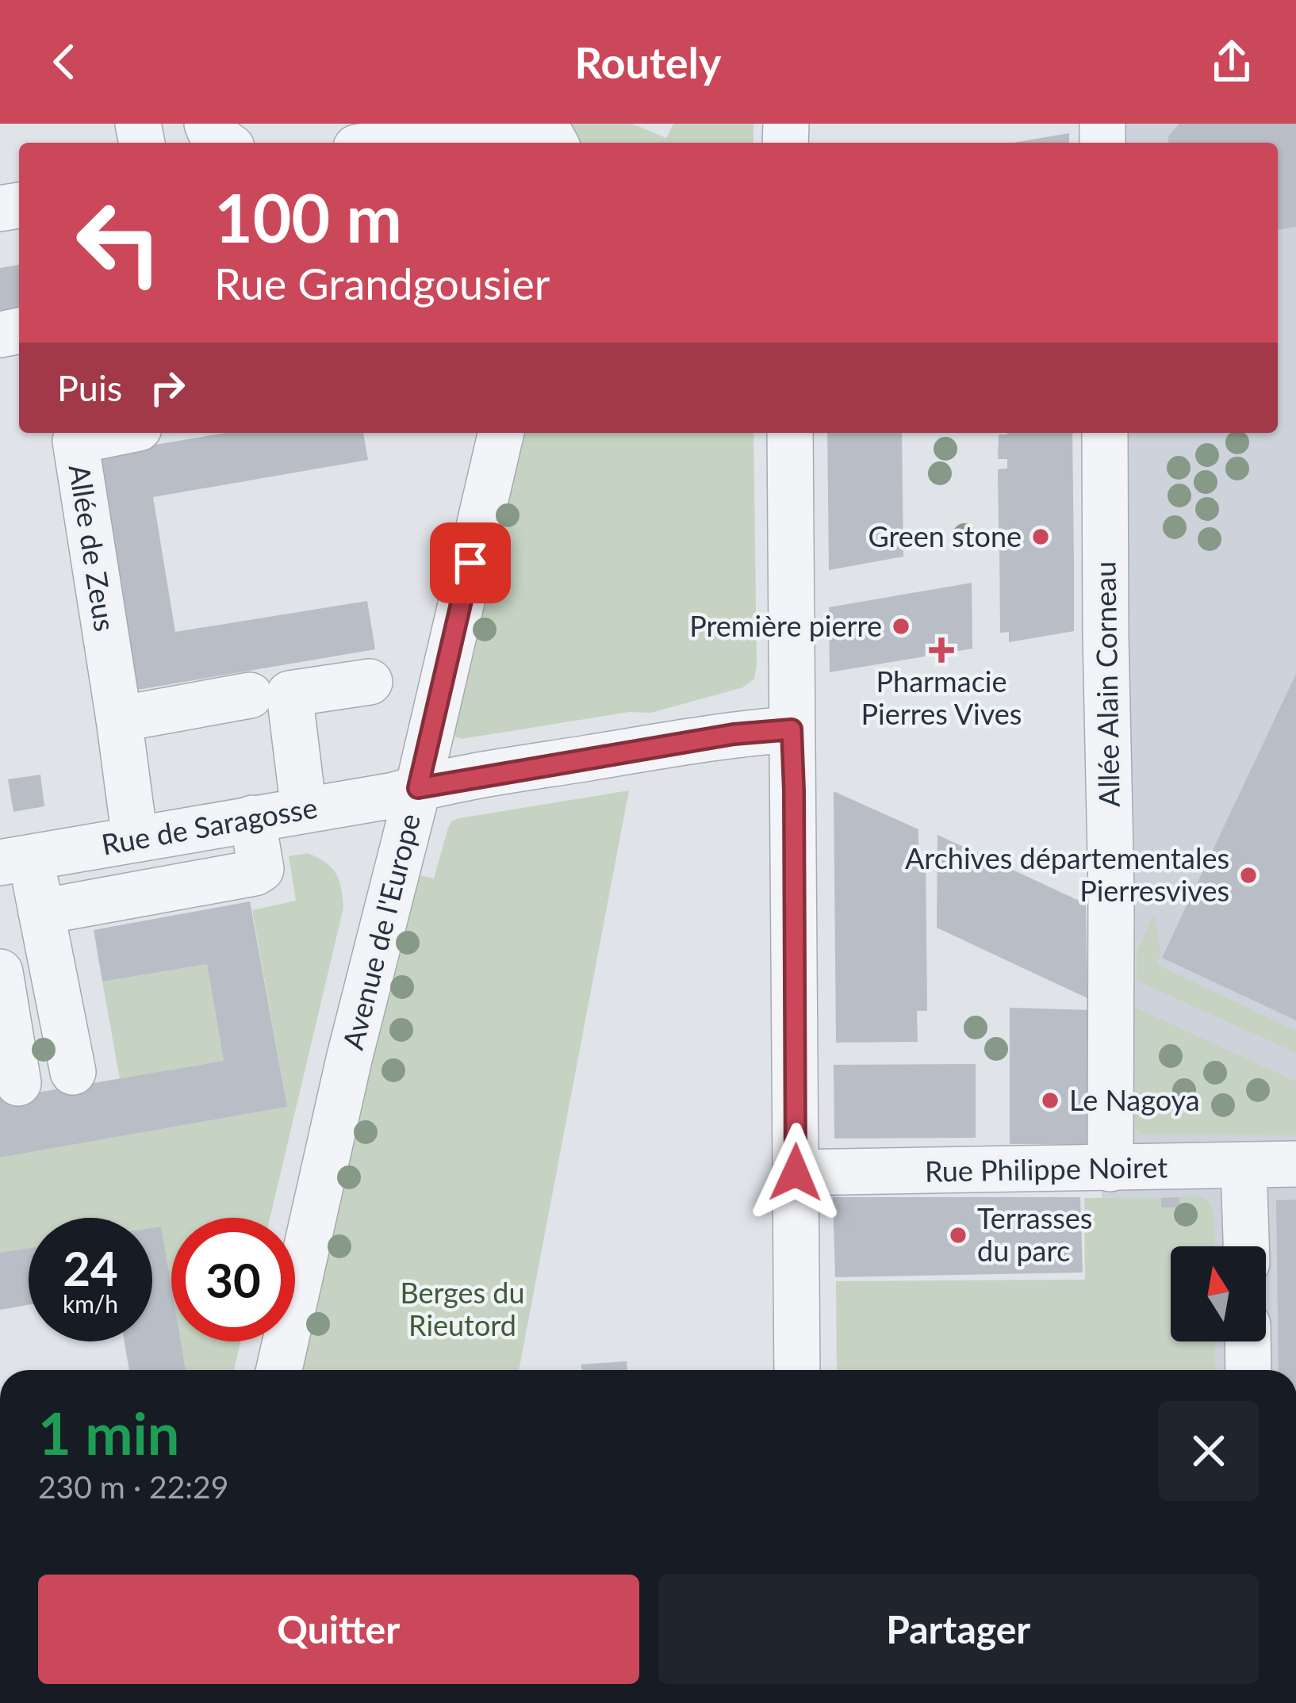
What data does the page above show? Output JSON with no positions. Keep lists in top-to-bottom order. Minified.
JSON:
{"streets":{"street":["Allée de Zeus","Allée Alain Corneau","Rue de Saragosse","Avenue de l'Europe","Rue Philippe Noiret"]},"crossings":[["Allée de Zeus","Rue de Saragosse"],["Allée Alain Corneau","Rue Philippe Noiret"],["Rue de Saragosse","Avenue de l'Europe"]],"parks":["Berges du Rieutord"],"places":{"other":["Green stone","Première pierre","Archives départementales Pierresvives","Le Nagoya","Terrasses du parc"],"health":["Pharmacie Pierres Vives"]},"north":"top","page":{"header":"Routely","turn":["100 m","Rue Grandgousier"],"then":"Puis","speed":"24 km/h","limit":"30","heading":["1 min","230 m · 22:29"],"buttons":["Quitter","Partager"]}}
